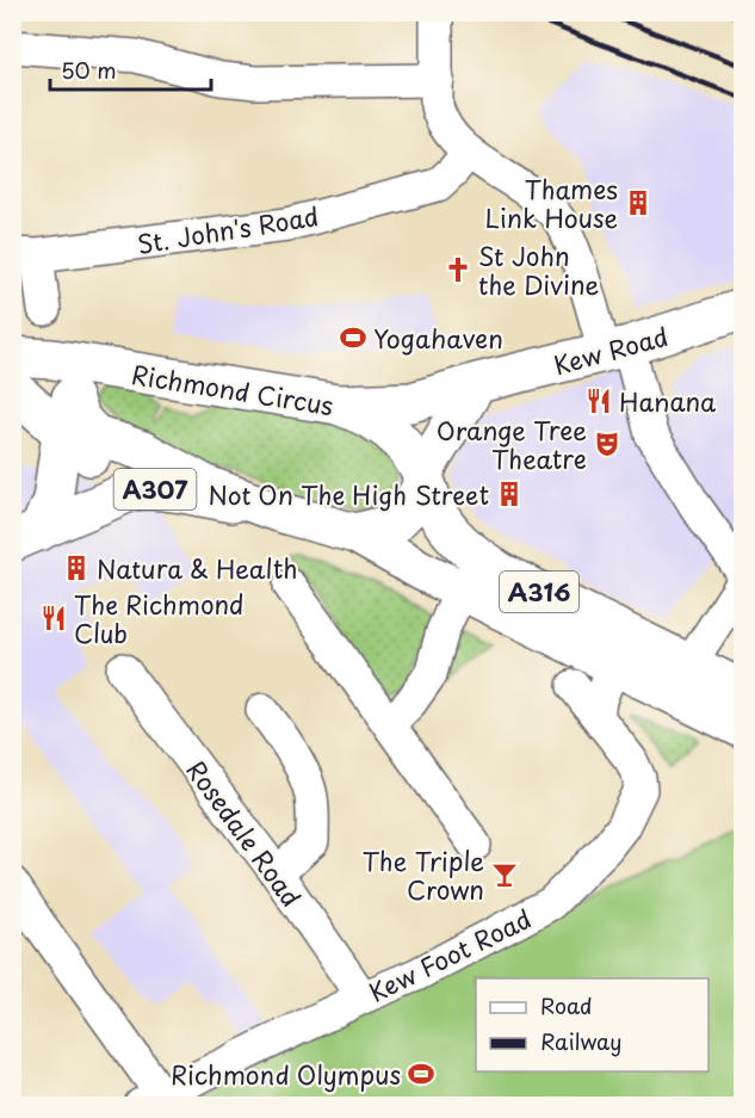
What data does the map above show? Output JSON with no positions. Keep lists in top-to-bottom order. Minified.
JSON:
{"streets":{"main road":["Kew Road","Richmond Circus","A307","A316"],"street":["St. John's Road","Rosedale Road","Kew Foot Road"]},"crossings":[["Kew Road","Richmond Circus"],["Richmond Circus","A307"],["Richmond Circus","A316"],["A307","A316"],["Rosedale Road","Kew Foot Road"]],"places":{"building":["Thames Link House","Not On The High Street","Natura & Health"],"church":["St John the Divine"],"sports":["Yogahaven","Richmond Olympus"],"restaurant":["Hanana","The Richmond Club"],"theatre":["Orange Tree Theatre"],"bar":["The Triple Crown"]},"legend":["Road","Railway"],"scale_bar":"50 m"}
